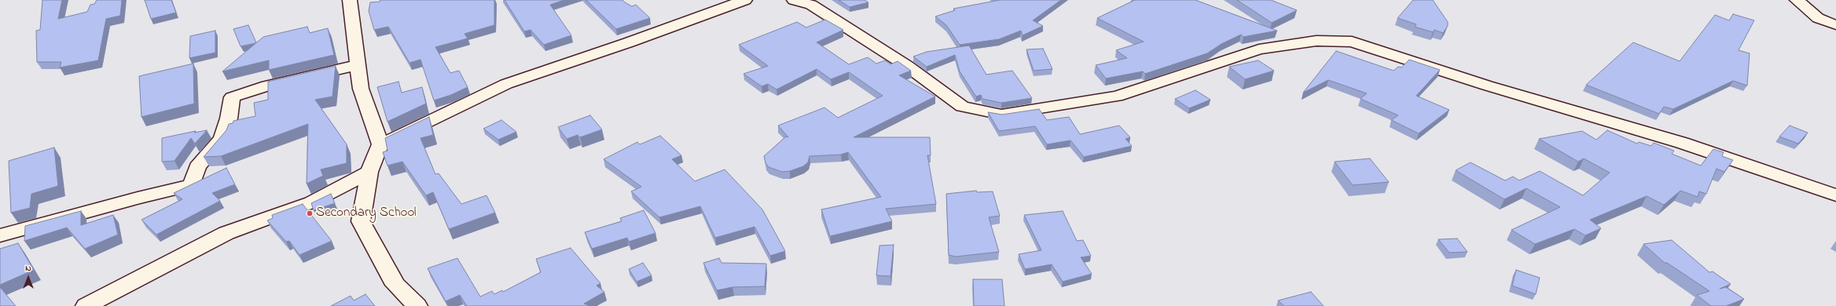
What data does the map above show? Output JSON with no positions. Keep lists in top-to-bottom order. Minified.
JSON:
{"places":["Secondary School"],"north":"top"}
